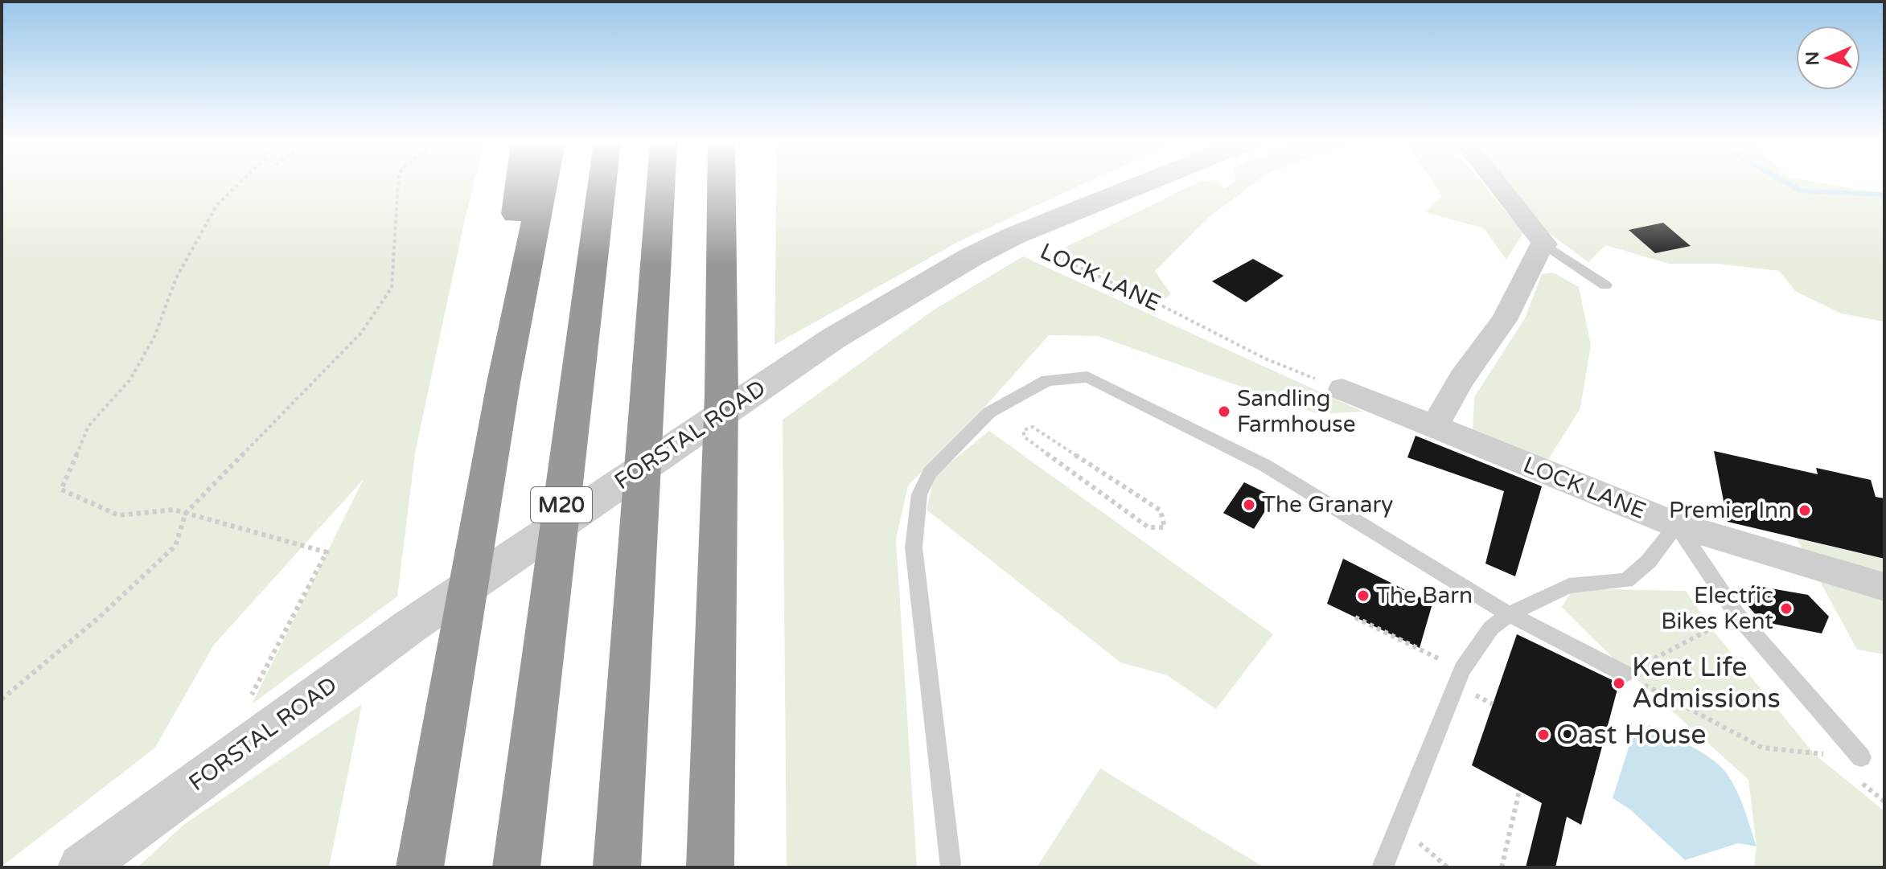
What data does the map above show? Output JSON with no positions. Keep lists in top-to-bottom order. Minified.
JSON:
{"streets":{"highway":["M20"],"street":["LOCK LANE","FORSTAL ROAD"]},"crossings":[["LOCK LANE","FORSTAL ROAD"]],"places":["Sandling Farmhouse","The Granary","Premier Inn","The Barn","Electric Bikes Kent","Kent Life Admissions","Oast House"],"north":"left"}
